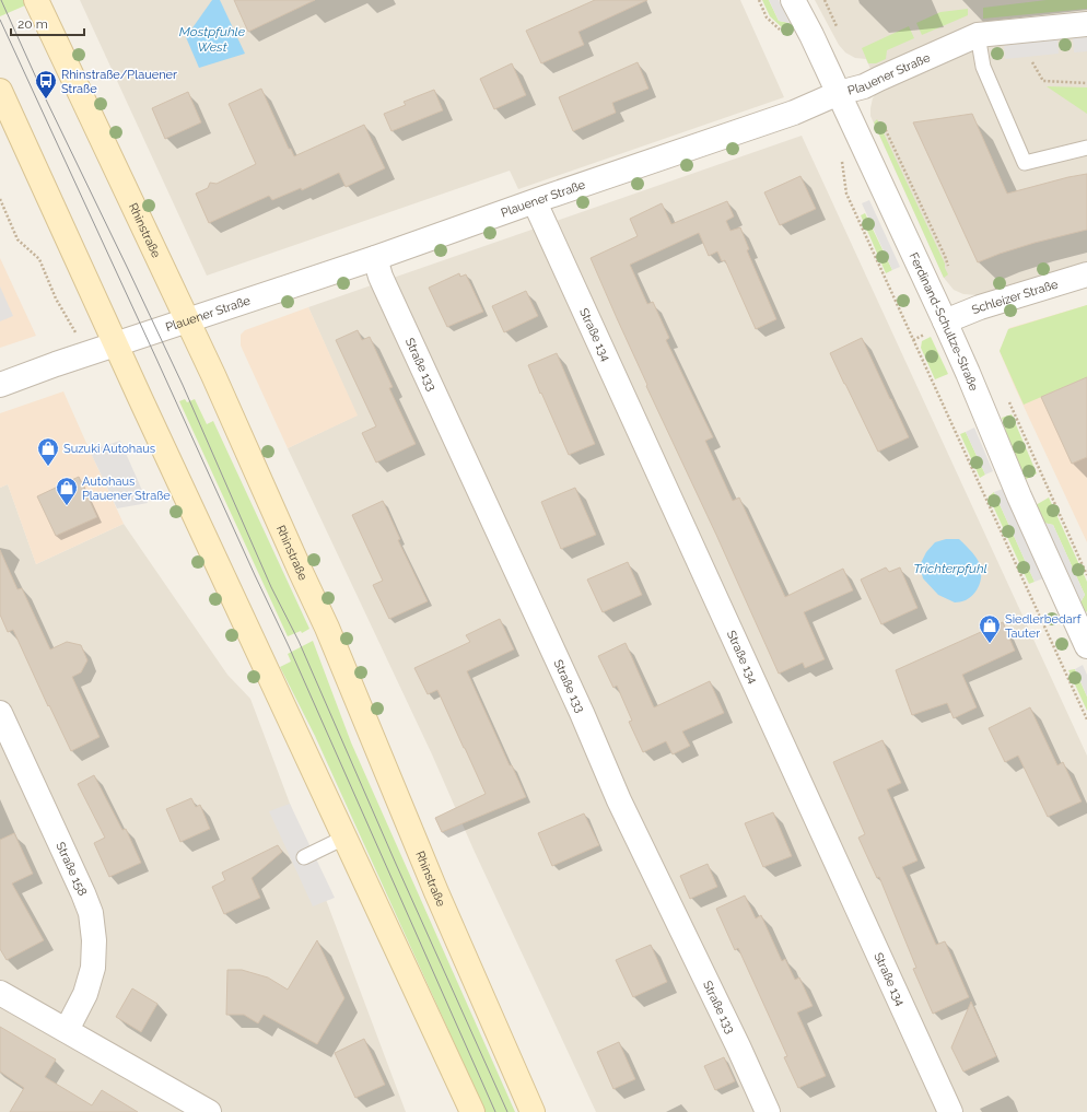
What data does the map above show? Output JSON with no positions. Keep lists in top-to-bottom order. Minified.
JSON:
{"streets":{"main road":["Rhinstraße"],"street":["Plauener Straße","Schleizer Straße","Ferdinand-Schultze-Straße","Straße 134","Straße 133","Straße 158"]},"crossings":[["Plauener Straße","Rhinstraße"],["Plauener Straße","Ferdinand-Schultze-Straße"],["Plauener Straße","Straße 134"],["Plauener Straße","Straße 133"],["Schleizer Straße","Ferdinand-Schultze-Straße"]],"water":["Mostpfuhle West","Trichterpfuhl"],"places":{"bus stop":["Rhinstraße/Plauener Straße"],"shop":["Suzuki Autohaus","Autohaus Plauener Straße","Siedlerbedarf Tauter"]},"scale_bar":"20 m"}
